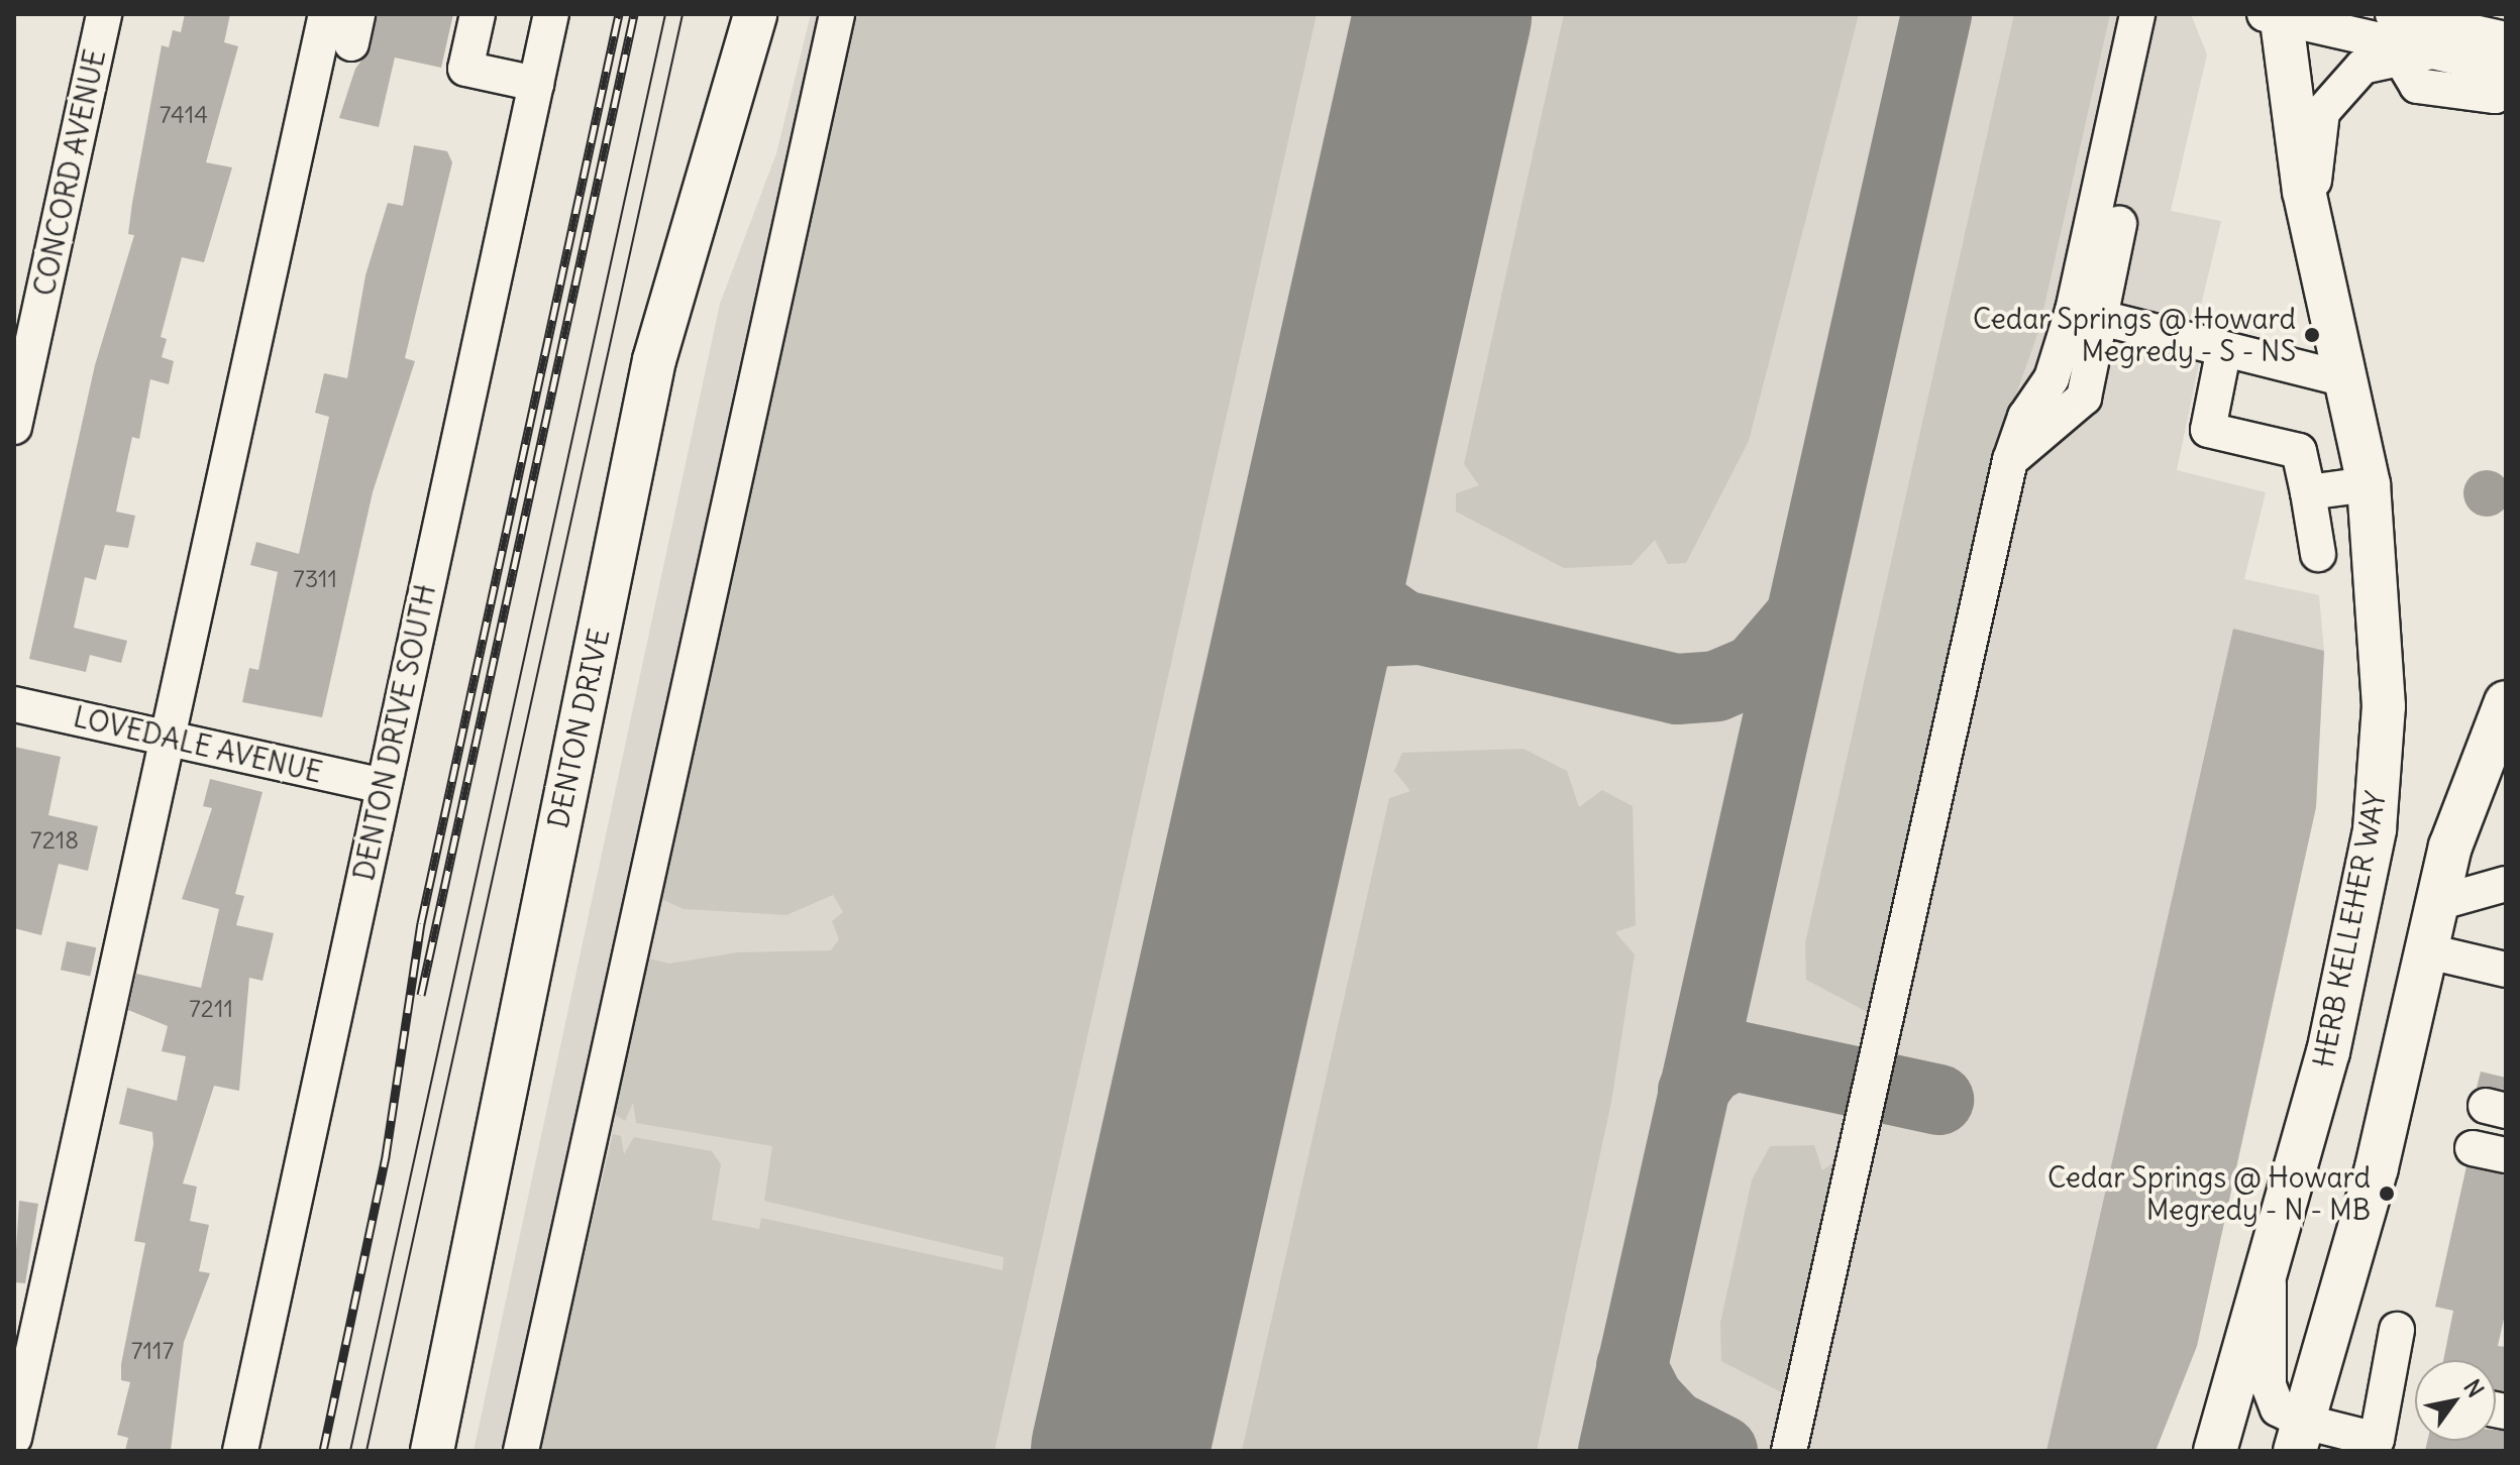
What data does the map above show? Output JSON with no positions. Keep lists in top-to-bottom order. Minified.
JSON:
{"streets":{"main road":["DENTON DRIVE","HERB KELLEHER WAY"],"street":["CONCORD AVENUE","DENTON DRIVE SOUTH","LOVEDALE AVENUE"]},"crossings":[["DENTON DRIVE SOUTH","LOVEDALE AVENUE"]],"places":["Cedar Springs @ Howard Megredy - S - NS","Cedar Springs @ Howard Megredy - N - MB"],"house_numbers":["7414","7311","7218","7211","7117"],"north":"top right"}
